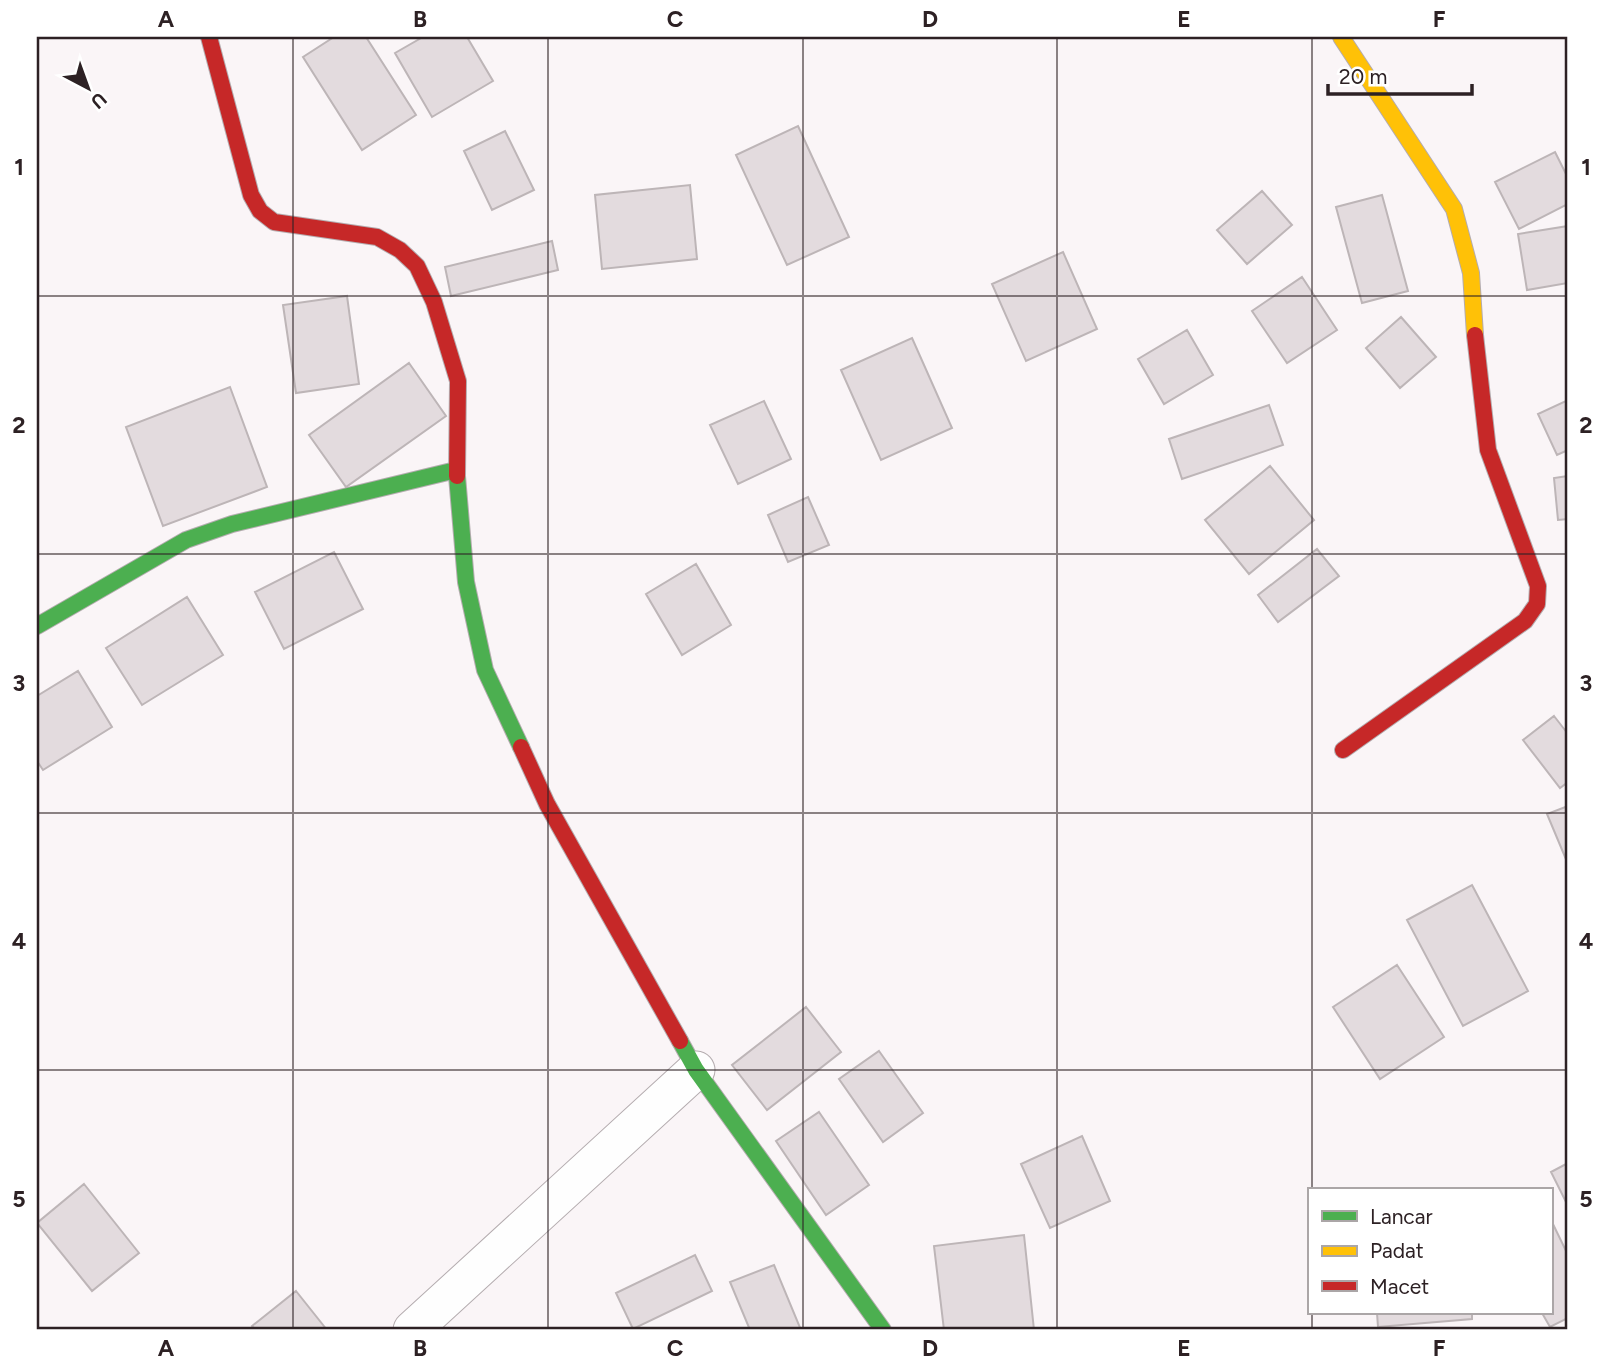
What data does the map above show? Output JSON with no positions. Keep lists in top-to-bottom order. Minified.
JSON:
{"legend":["Lancar","Padat","Macet"],"scale_bar":"20 m","north":"bottom right","grid":{"columns":["A","B","C","D","E","F"],"rows":["1","2","3","4","5"]}}
